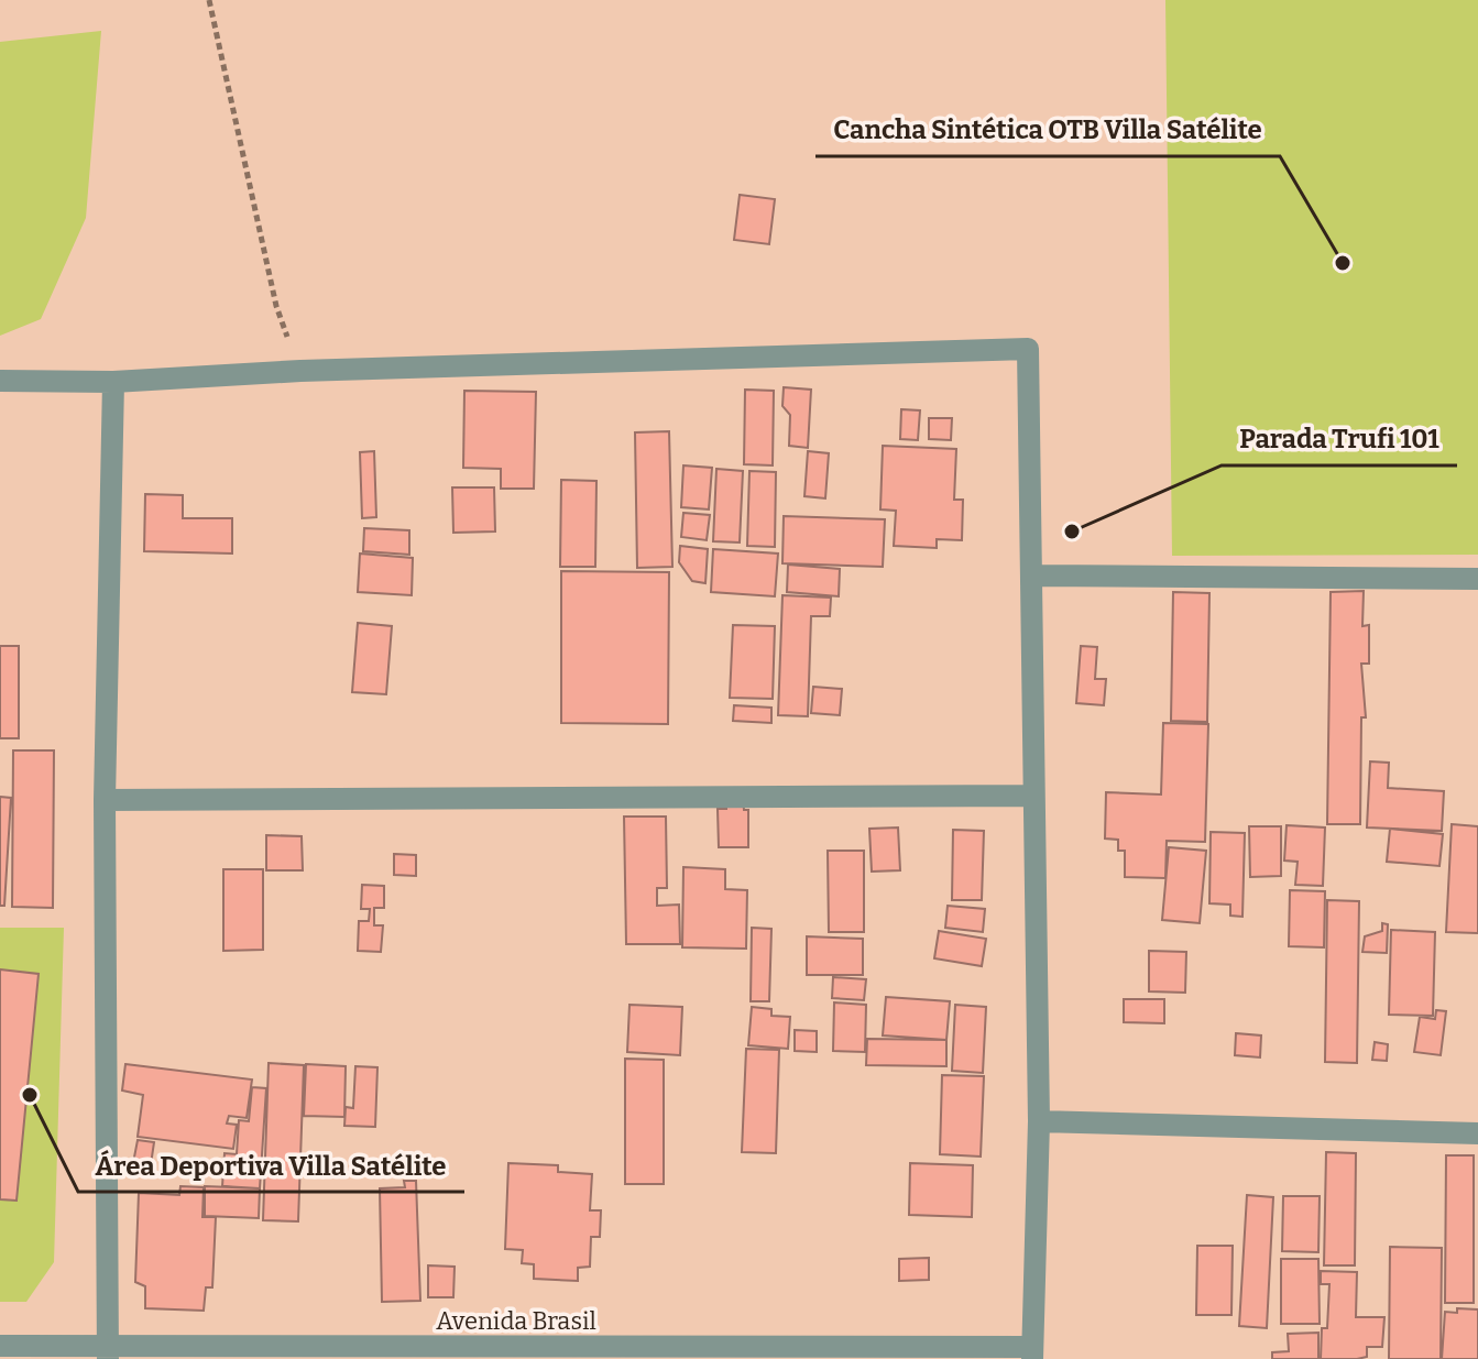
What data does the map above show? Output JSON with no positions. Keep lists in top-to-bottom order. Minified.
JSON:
{"streets":{"street":["Avenida Brasil"]},"places":["Cancha Sintética OTB Villa Satélite","Parada Trufi 101","Área Deportiva Villa Satélite"]}
